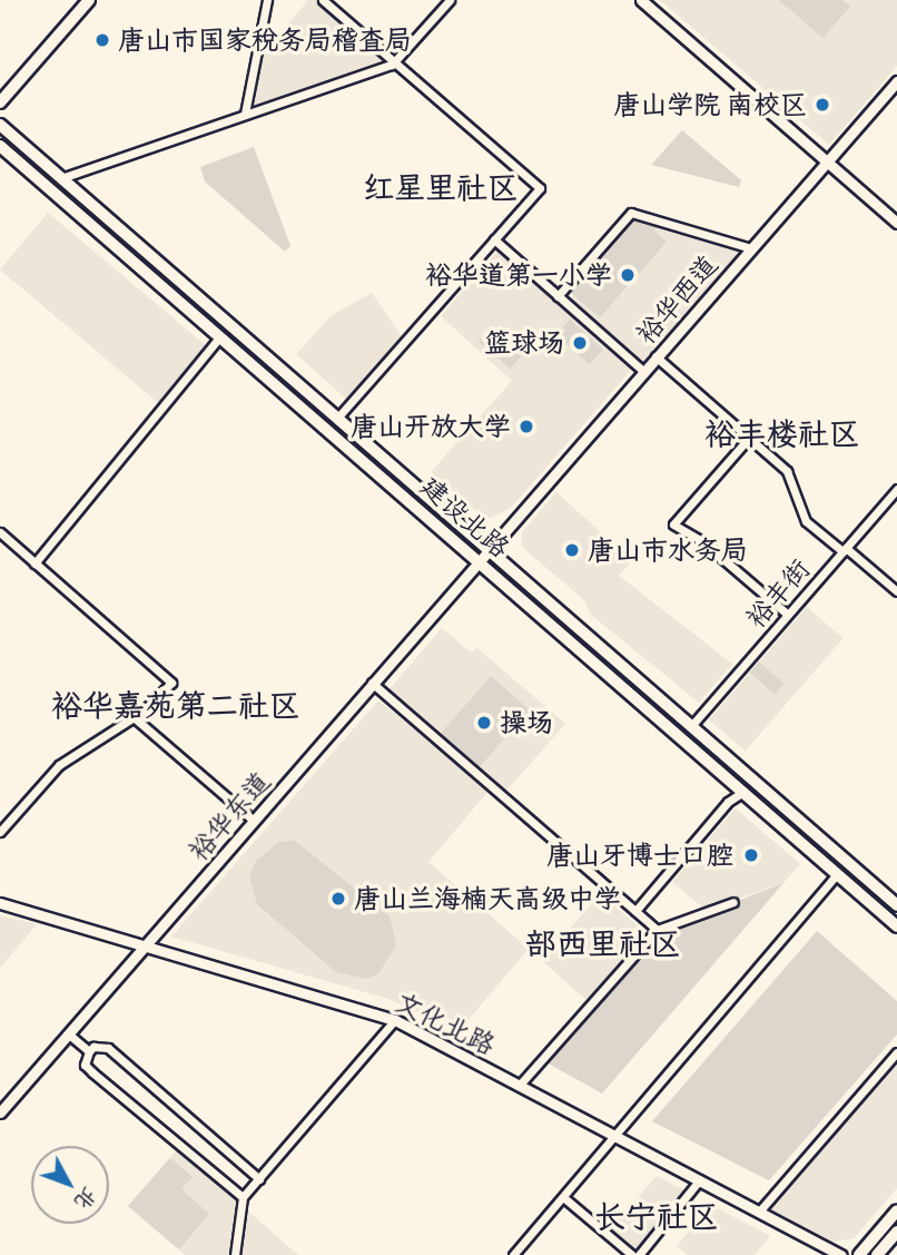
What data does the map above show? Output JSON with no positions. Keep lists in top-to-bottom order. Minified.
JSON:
{"streets":{"main road":["建设北路"],"street":["裕华西道","裕丰街","裕华东道","文化北路"]},"crossings":[["裕华西道","建设北路"],["裕华西道","裕华东道"],["建设北路","裕丰街"],["建设北路","裕华东道"],["裕华东道","文化北路"]],"districts":["红星里社区","裕丰楼社区","裕华嘉苑第二社区","部西里社区","长宁社区"],"places":["唐山市国家税务局稽查局","唐山学院 南校区","裕华道第一小学","篮球场","唐山开放大学","唐山市水务局","操场","唐山牙博士口腔","唐山兰海楠天高级中学"],"north":"bottom right"}
